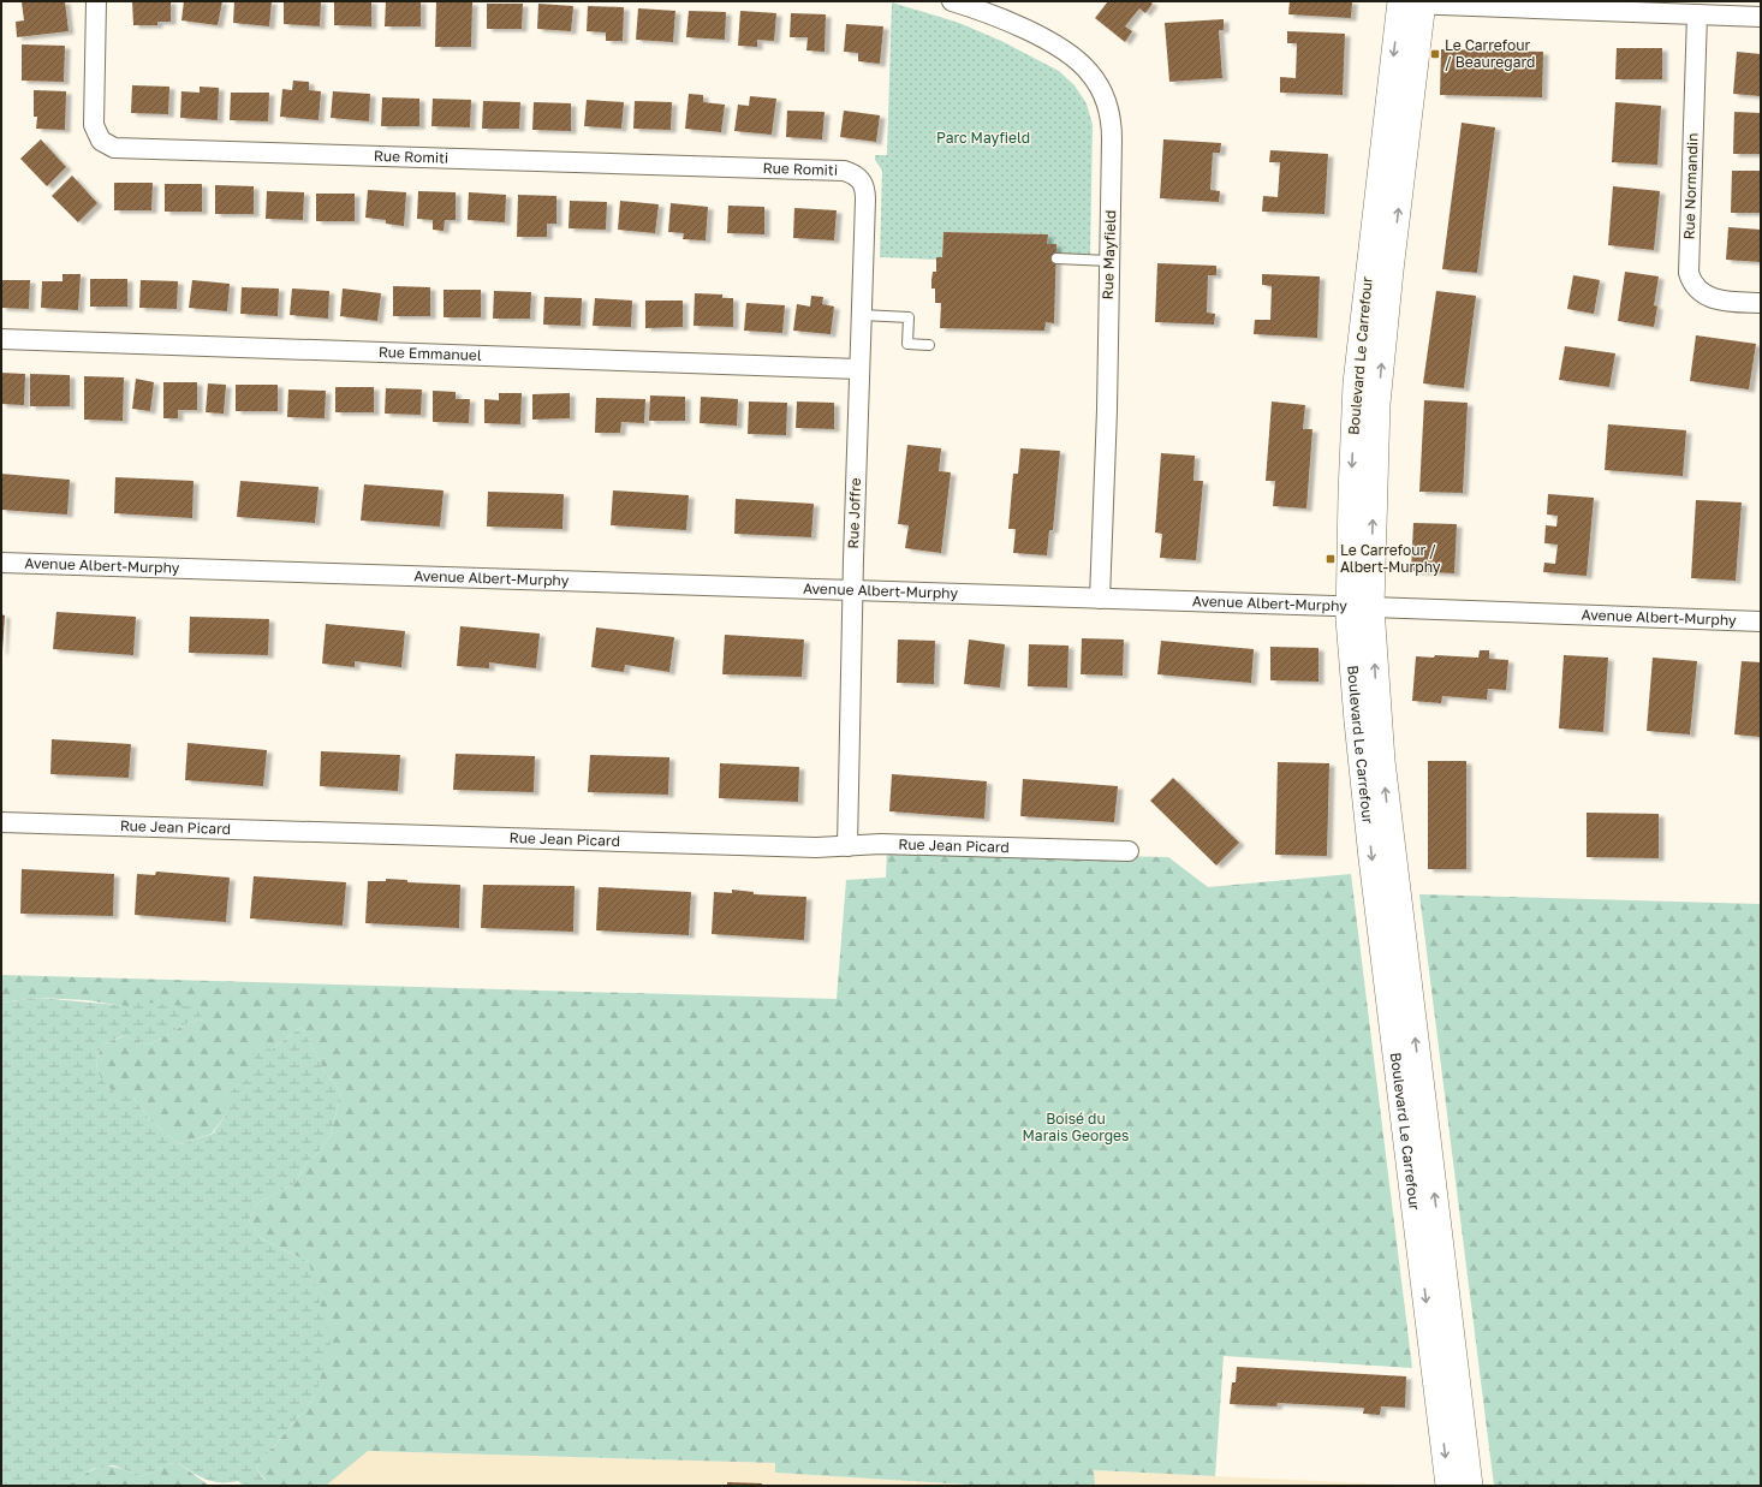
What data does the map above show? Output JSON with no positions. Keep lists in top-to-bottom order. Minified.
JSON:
{"streets":{"street":["Rue Romiti","Rue Normandin","Rue Mayfield","Rue Emmanuel","Boulevard Le Carrefour","Rue Joffre","Avenue Albert-Murphy","Rue Jean Picard"]},"crossings":[["Rue Romiti","Rue Joffre"],["Rue Mayfield","Avenue Albert-Murphy"],["Rue Emmanuel","Rue Joffre"],["Boulevard Le Carrefour","Avenue Albert-Murphy"],["Rue Joffre","Avenue Albert-Murphy"],["Rue Joffre","Rue Jean Picard"]],"parks":["Parc Mayfield","Boisé du Marais Georges"],"places":{"transit":["Le Carrefour / Beauregard","Le Carrefour / Albert-Murphy"]}}
